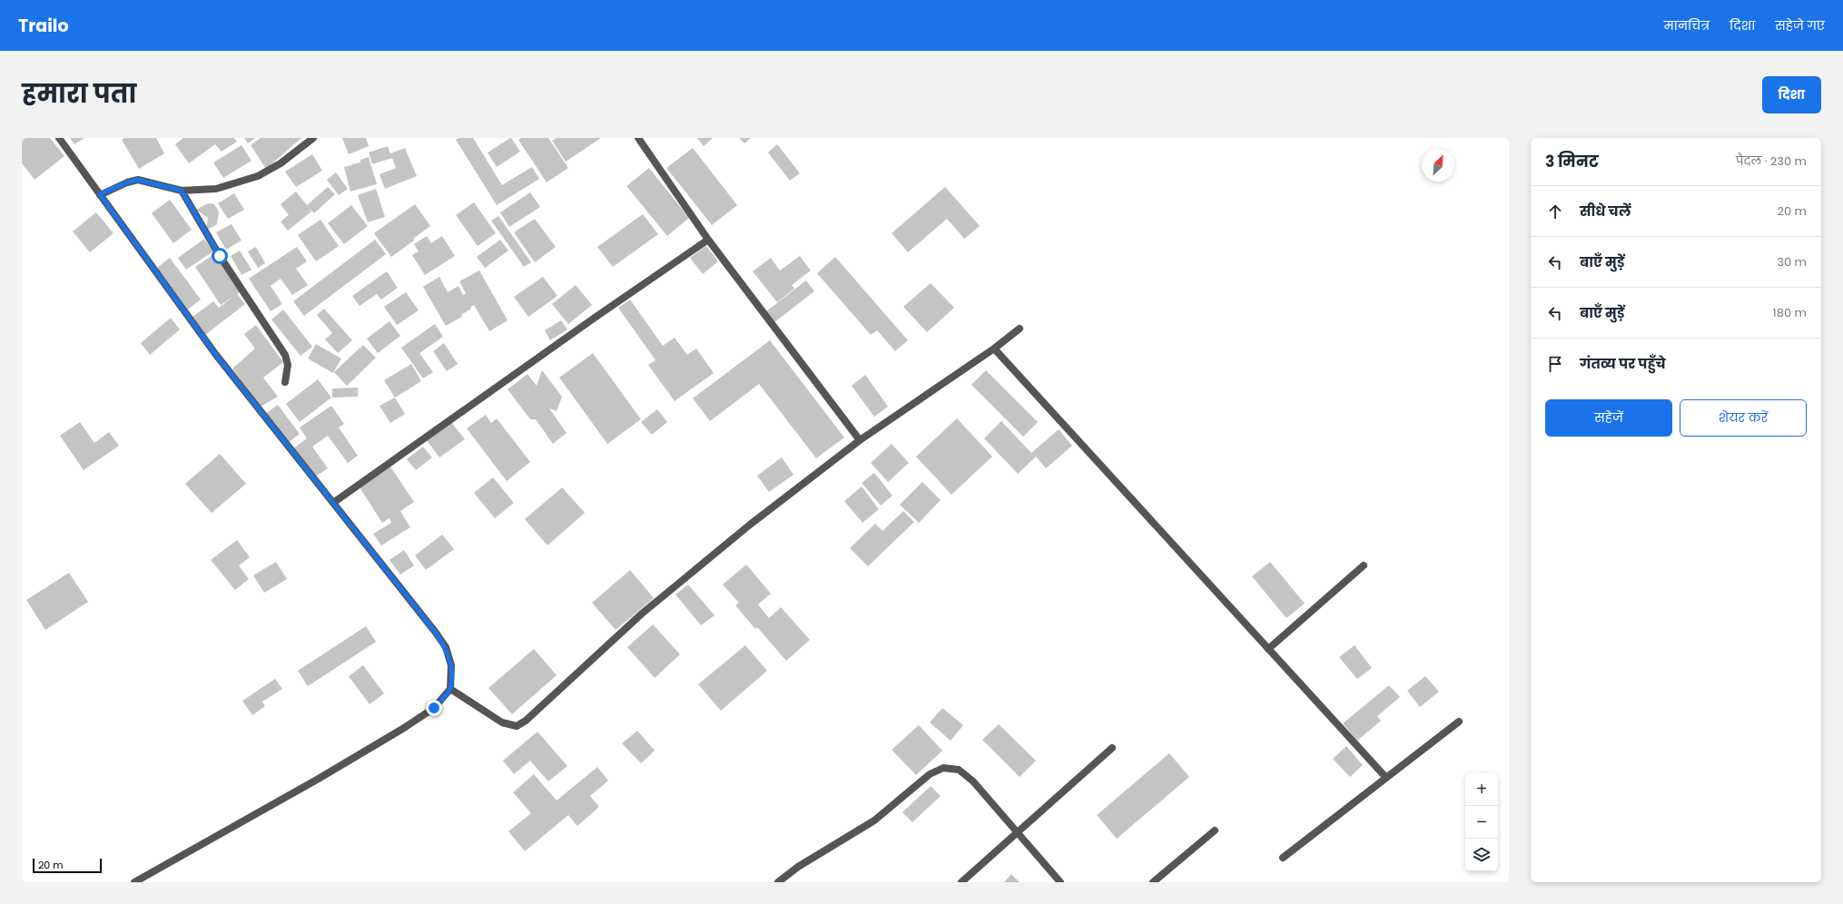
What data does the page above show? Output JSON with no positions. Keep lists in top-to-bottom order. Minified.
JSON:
{"scale_bar":"20 m","north":"top right","page":{"header":"Trailo","nav":["मानचित्र","दिशा","सहेजे गए"],"title":"हमारा पता","buttons":["दिशा",["सहेजें","शेयर करें"]],"heading":["3 मिनट","पैदल · 230 m"],"list":[["सीधे चलें","20 m"],["बाएँ मुड़ें","30 m"],["बाएँ मुड़ें","180 m"],"गंतव्य पर पहुँचे"],"map_buttons":["+","−"],"scale":"20 m"}}
